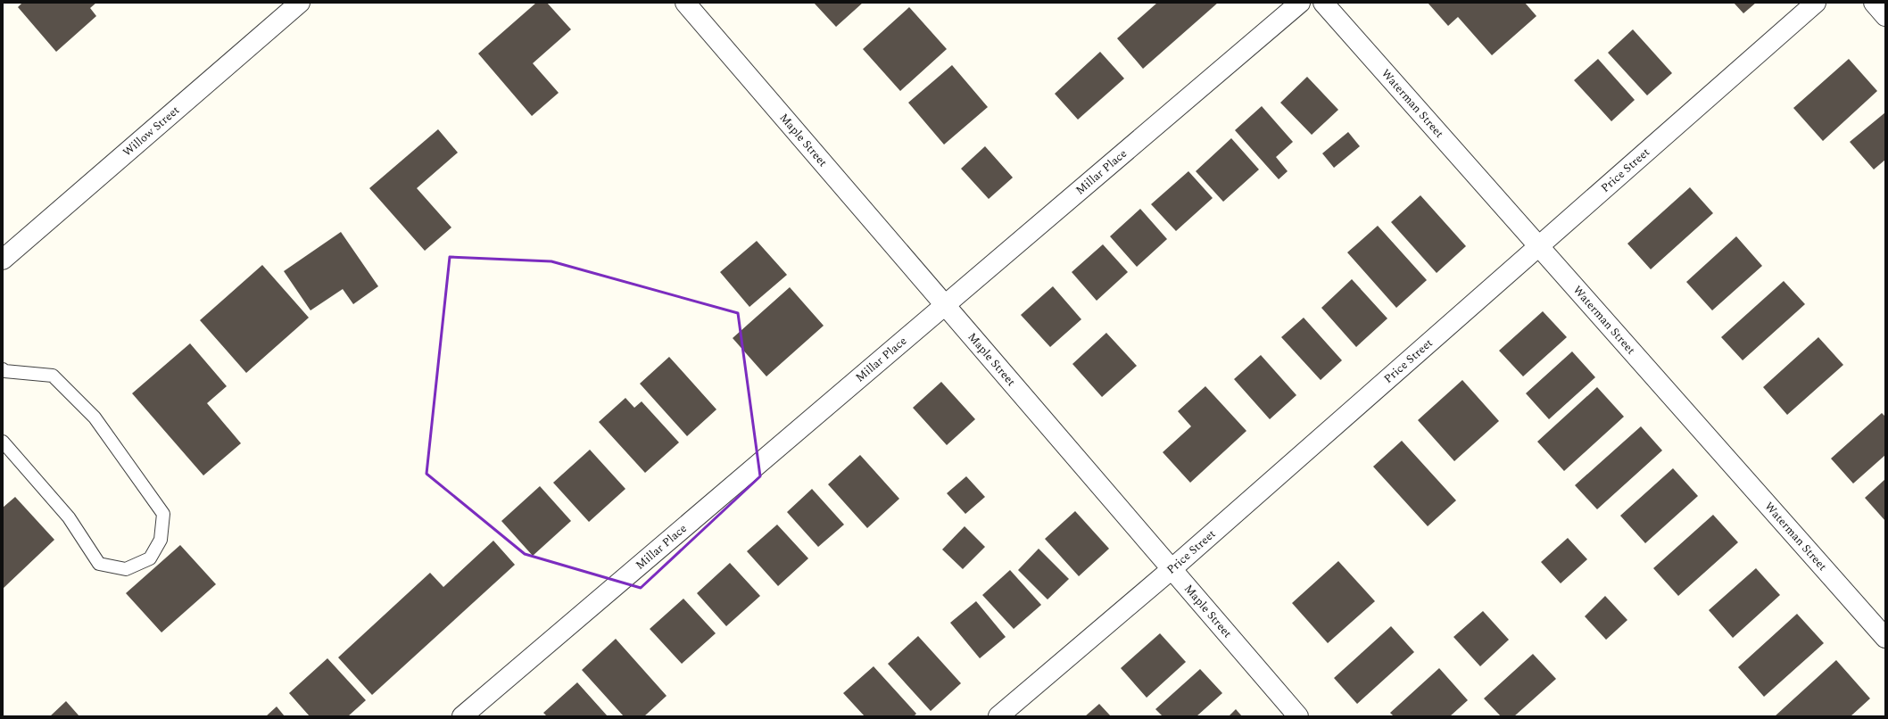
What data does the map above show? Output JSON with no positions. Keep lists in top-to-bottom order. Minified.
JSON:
{"streets":{"street":["Waterman Street","Willow Street","Maple Street","Price Street","Millar Place"]},"crossings":[["Waterman Street","Price Street"],["Maple Street","Price Street"],["Maple Street","Millar Place"]]}
